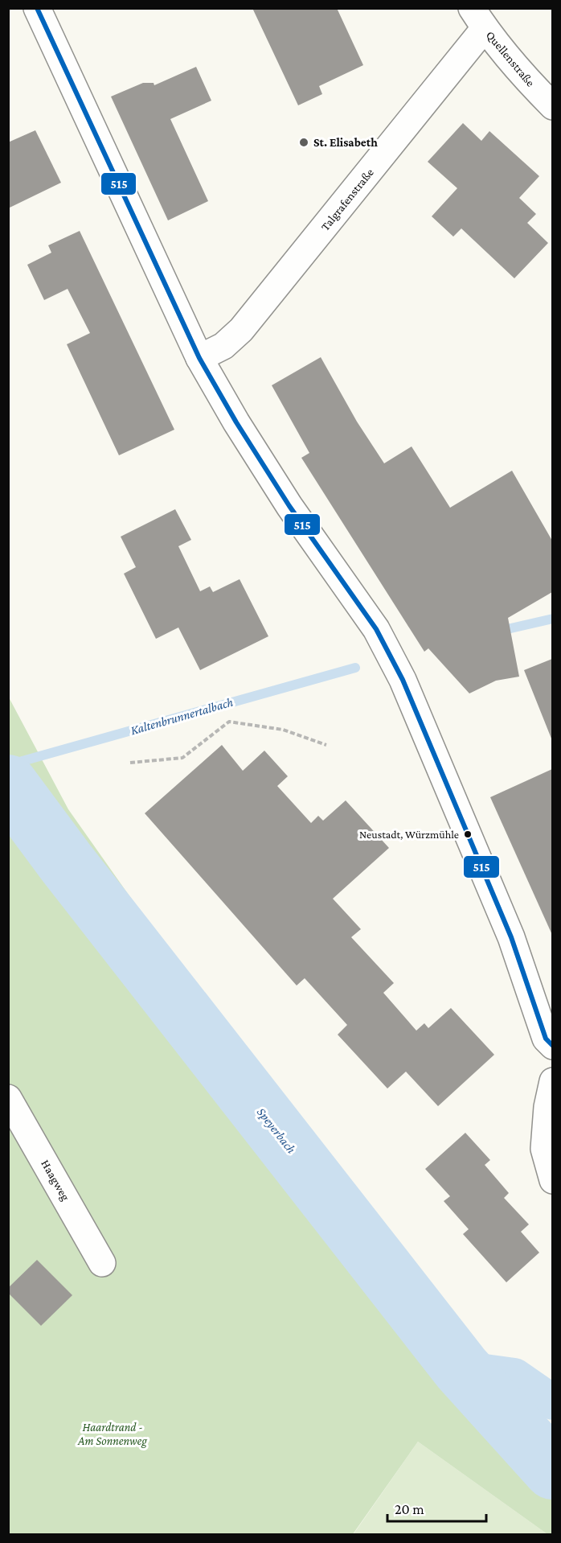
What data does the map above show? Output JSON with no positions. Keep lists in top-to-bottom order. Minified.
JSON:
{"streets":{"street":["Quellenstraße","Talgrafenstraße","Haagweg"]},"crossings":[["Quellenstraße","Talgrafenstraße"]],"water":["Kaltenbrunnertalbach","Speyerbach"],"parks":["Haardtrand - Am Sonnenweg"],"places":["St. Elisabeth","Neustadt, Würzmühle"],"lines":["transit line 515"],"scale_bar":"20 m"}
